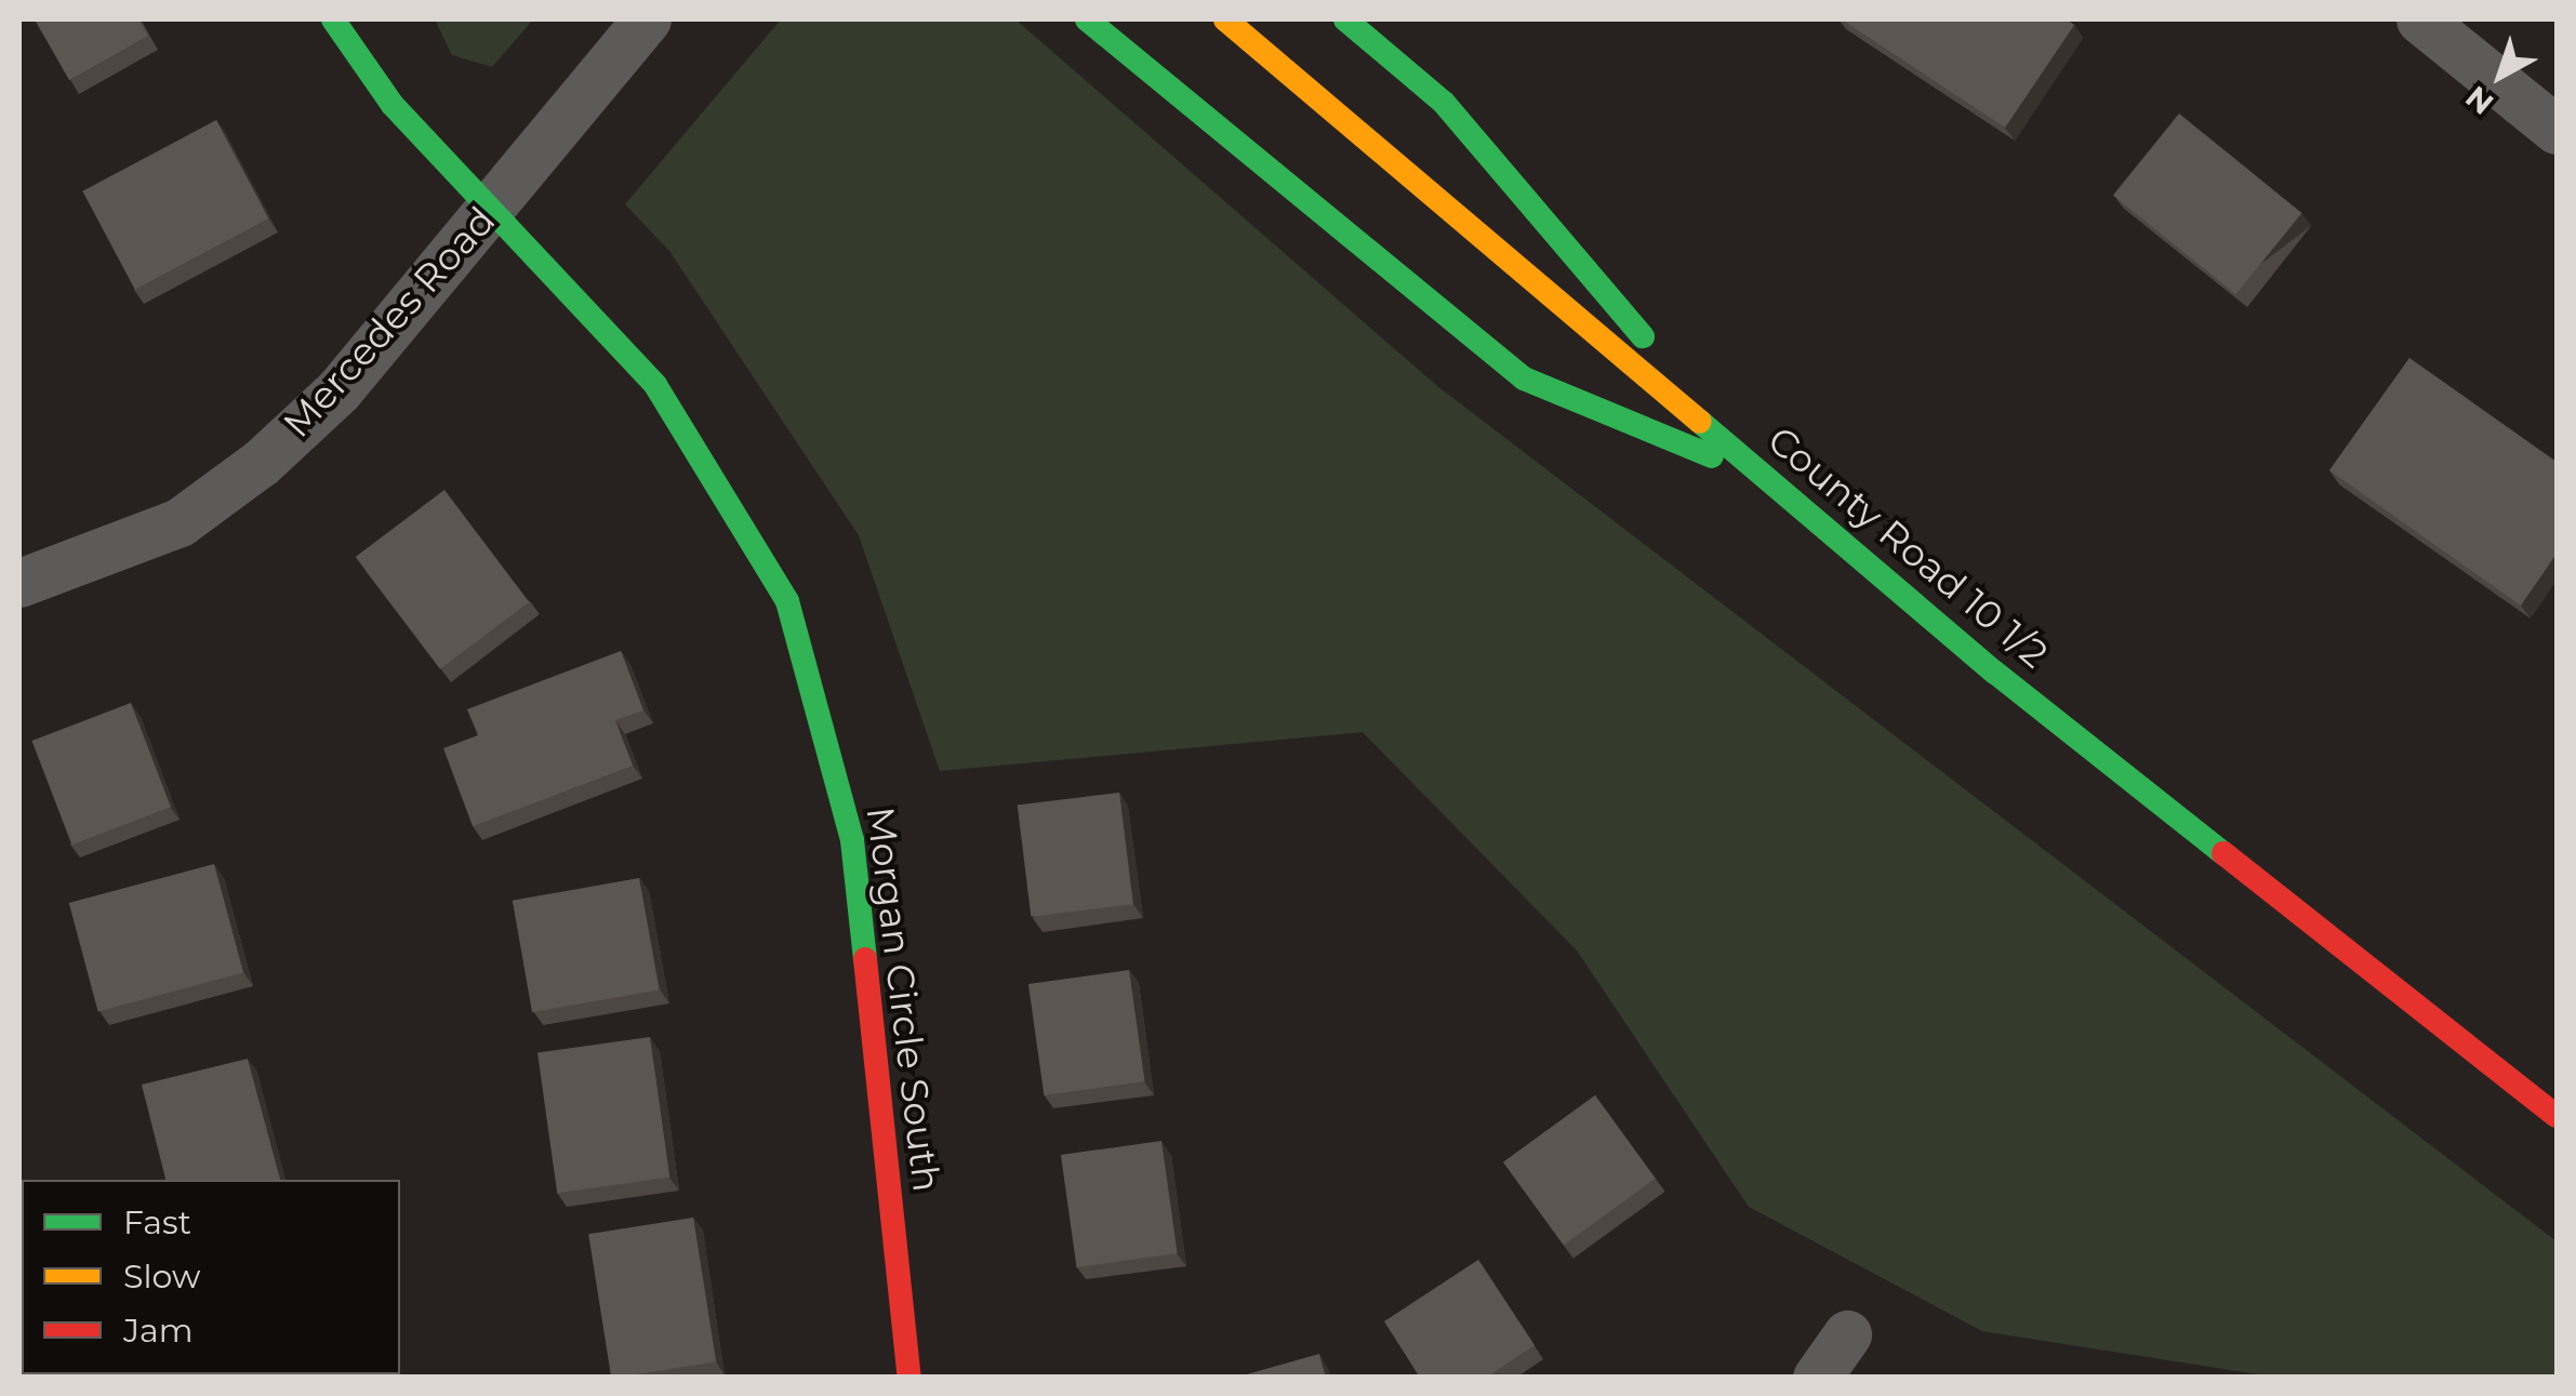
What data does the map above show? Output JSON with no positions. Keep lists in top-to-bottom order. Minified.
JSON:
{"streets":{"street":["Mercedes Road","County Road 10 1/2","Morgan Circle South"]},"crossings":[["Mercedes Road","Morgan Circle South"]],"legend":["Fast","Slow","Jam"],"north":"bottom left"}
